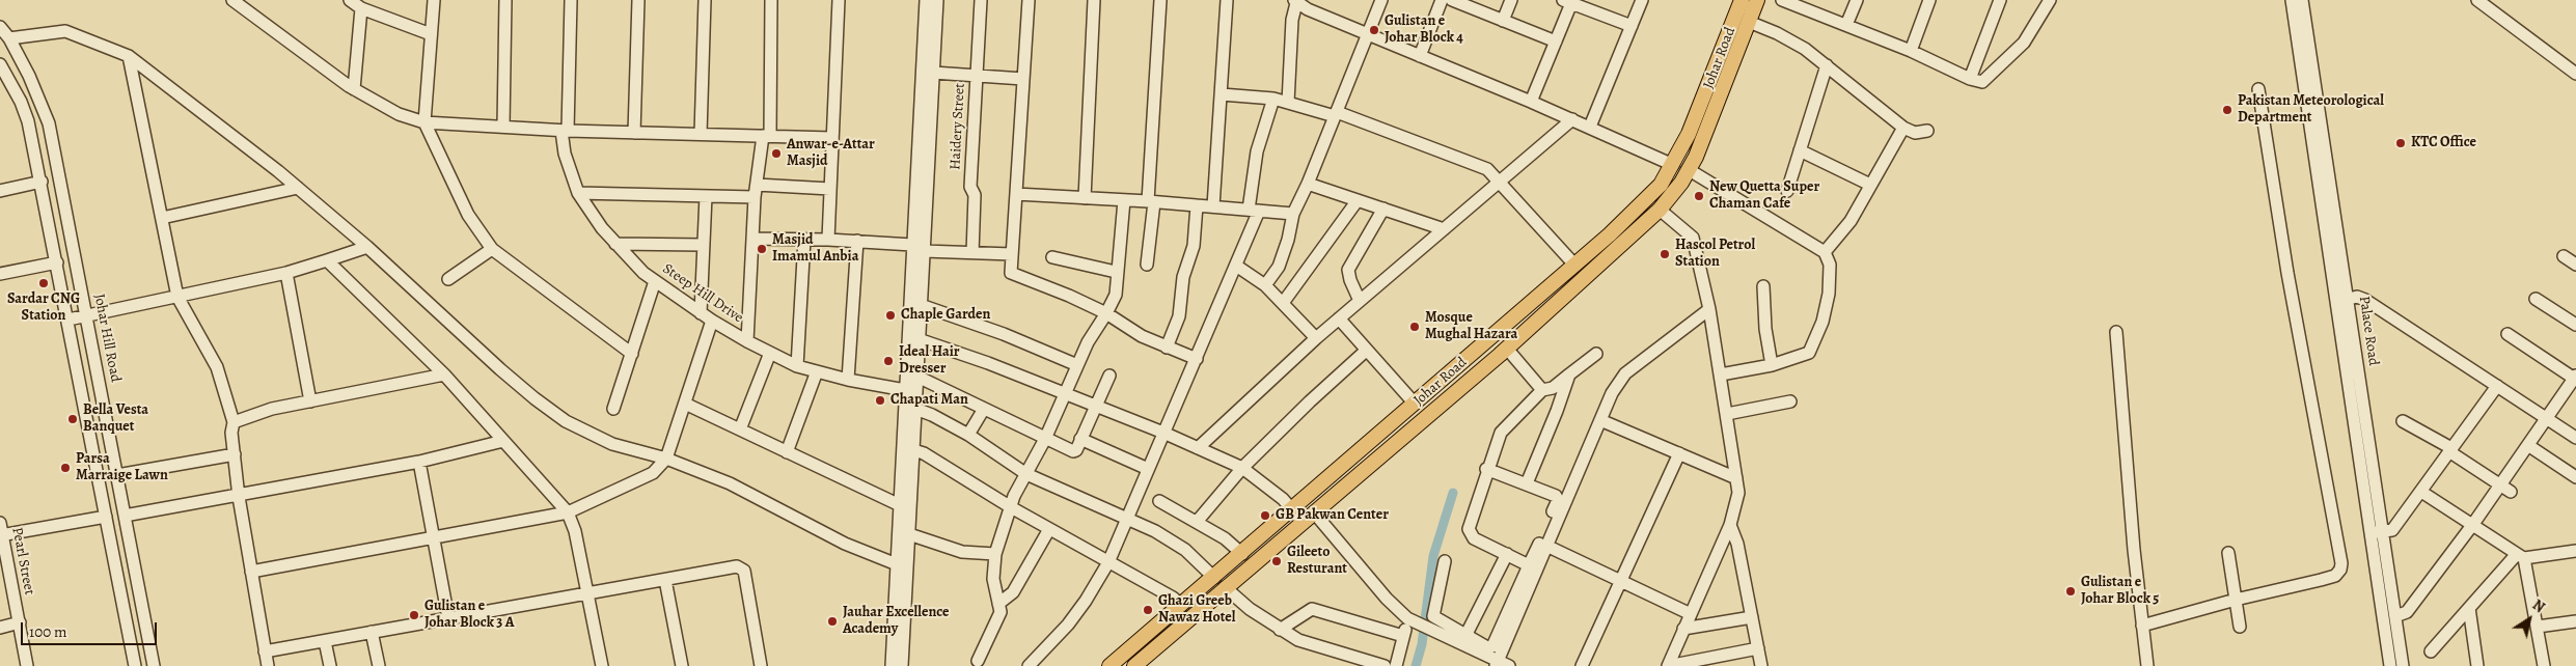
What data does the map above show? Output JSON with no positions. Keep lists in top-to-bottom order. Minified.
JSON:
{"streets":{"main road":["Johar Road"],"street":["Haidery Street","Steep Hill Drive","Palace Road","Johar Hill Road","Pearl Street"]},"places":["Gulistan e Johar Block 4","Pakistan Meteorological Department","KTC Office","Anwar-e-Attar Masjid","New Quetta Super Chaman Cafe","Masjid Imamul Anbia","Hascol Petrol Station","Sardar CNG Station","Chaple Garden","Mosque Mughal Hazara","Ideal Hair Dresser","Chapati Man","Bella Vesta Banquet","Parsa Marraige Lawn","GB Pakwan Center","Gileeto Resturant","Gulistan e Johar Block 5","Ghazi Greeb Nawaz Hotel","Gulistan e Johar Block 3 A","Jauhar Excellence Academy"],"scale_bar":"100 m","north":"top right"}
